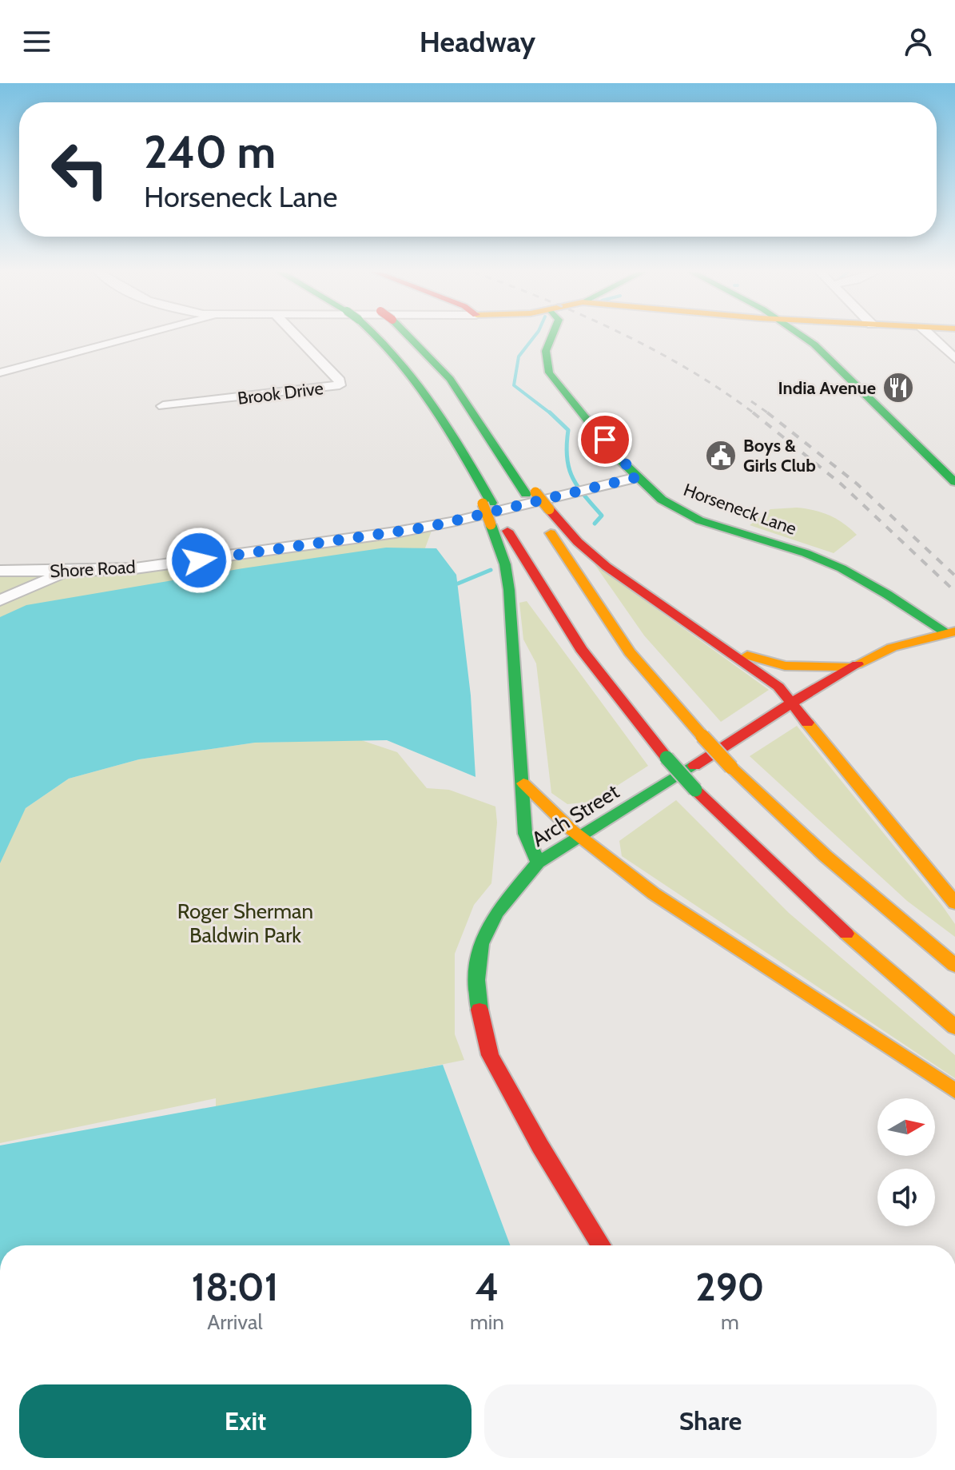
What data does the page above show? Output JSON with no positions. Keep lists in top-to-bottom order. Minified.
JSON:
{"streets":{"main road":["Horseneck Lane","Arch Street"],"street":["Brook Drive","Shore Road"]},"crossings":[["Horseneck Lane","Shore Road"],["Horseneck Lane","Arch Street"]],"parks":["Roger Sherman Baldwin Park"],"places":{"restaurant":["India Avenue"],"public building":["Boys & Girls Club"]},"north":"right","page":{"header":"Headway","turn":["240 m","Horseneck Lane"],"eta":["18:01","Arrival","4","min","290","m"],"buttons":["Exit","Share"]}}
